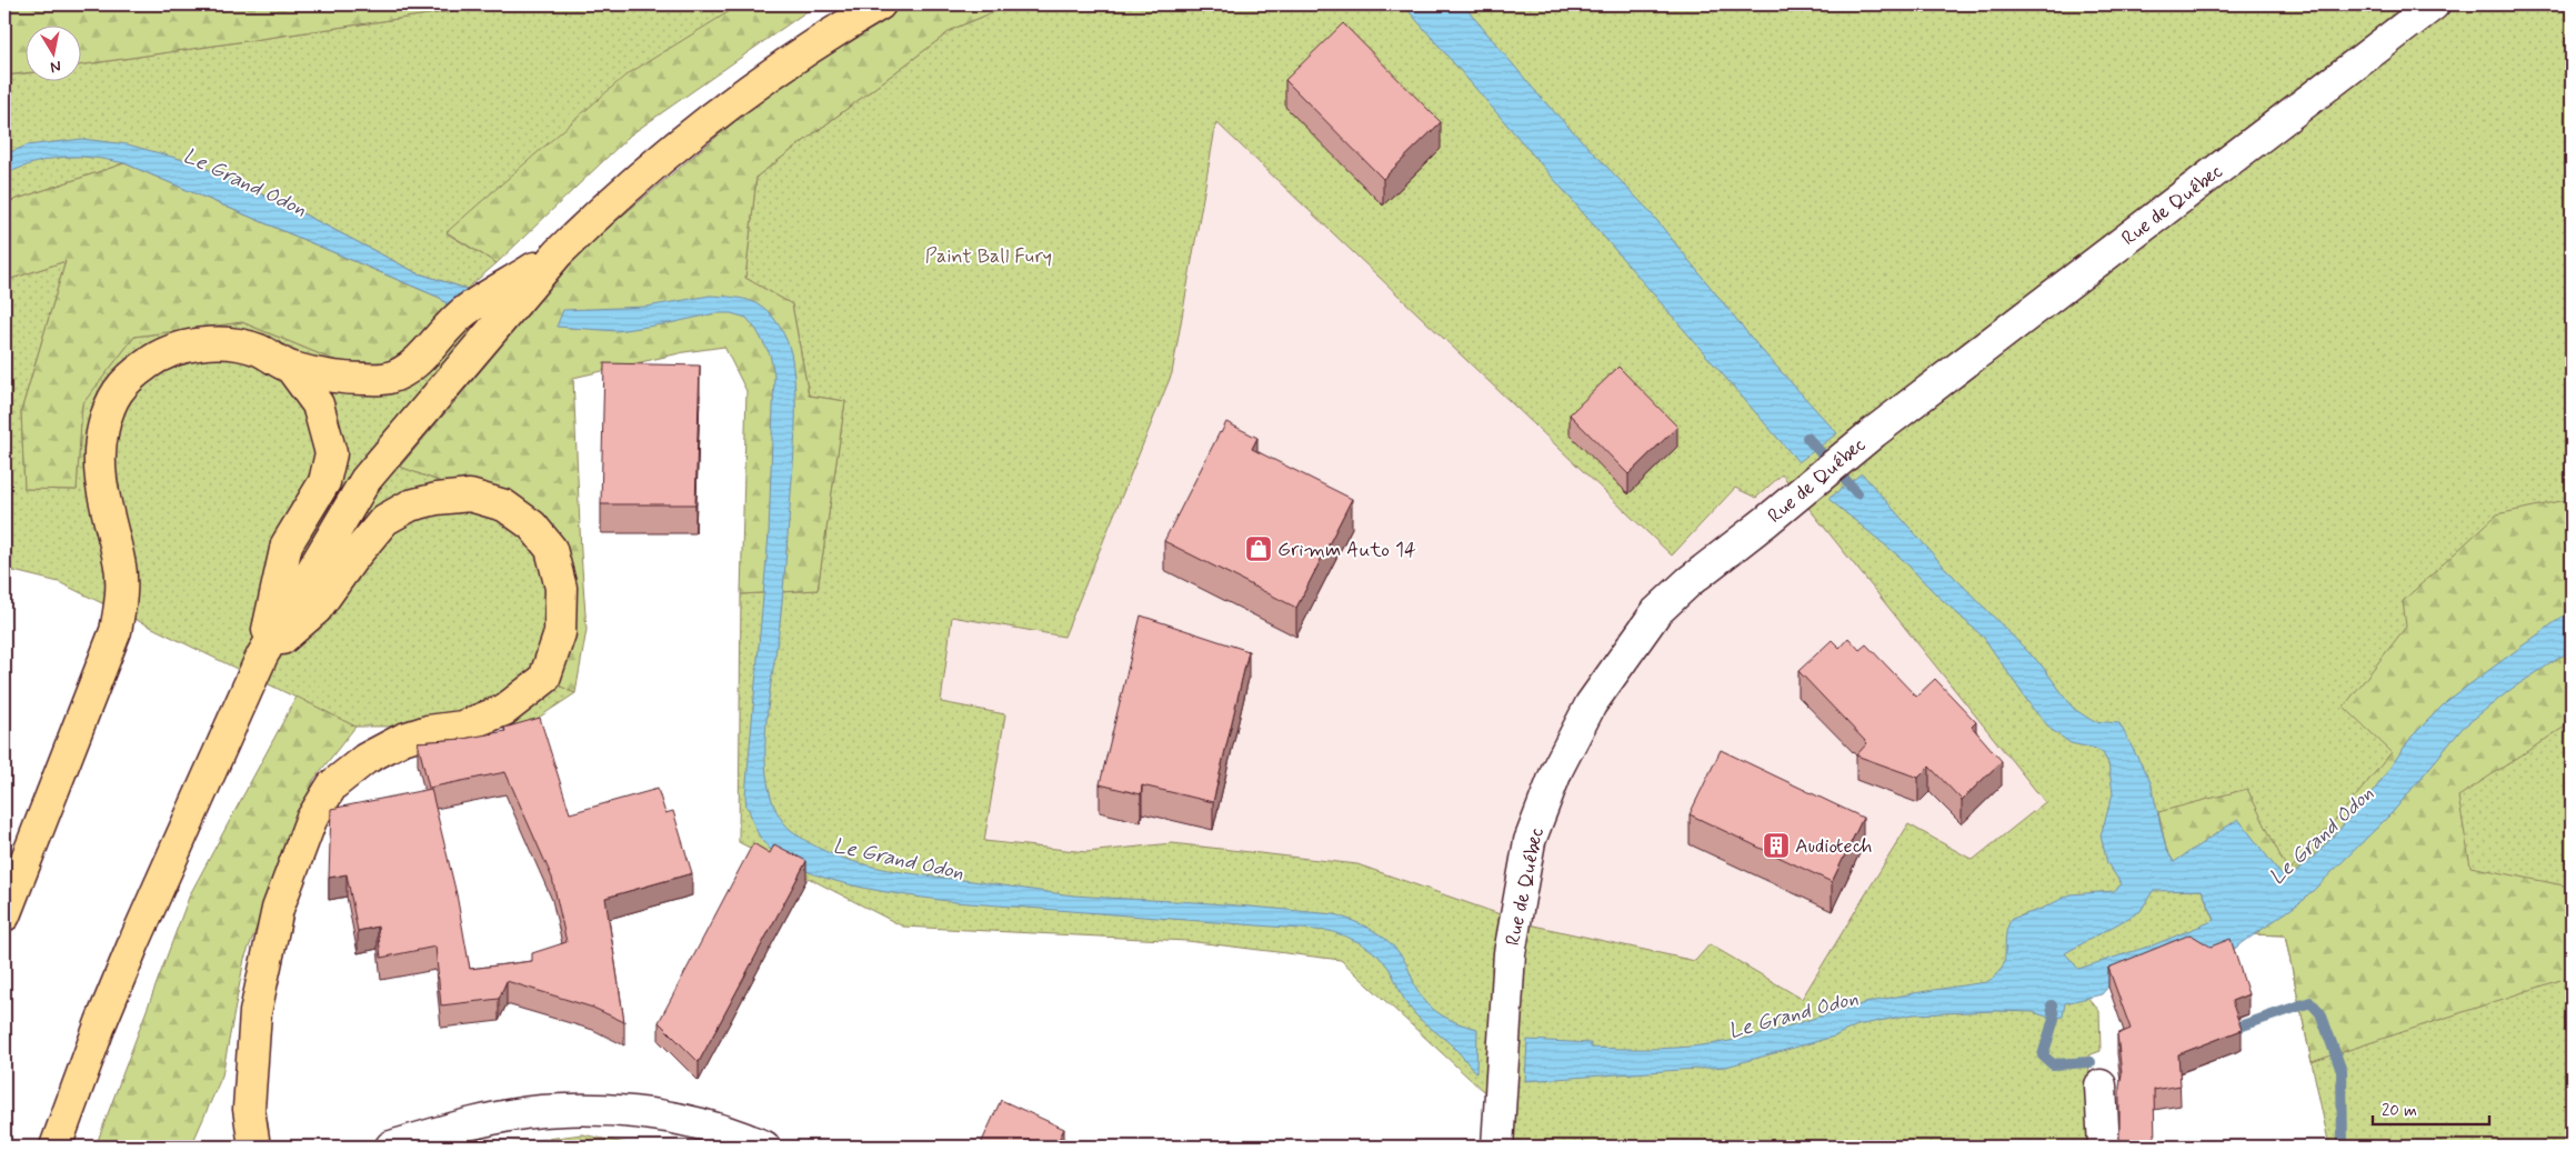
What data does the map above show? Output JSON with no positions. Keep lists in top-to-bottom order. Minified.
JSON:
{"streets":{"street":["Rue de Québec"]},"water":["Le Grand Odon"],"parks":["Paint Ball Fury"],"places":{"shop":["Grimm Auto 14"],"building":["Audiotech"]},"scale_bar":"20 m","north":"bottom"}
